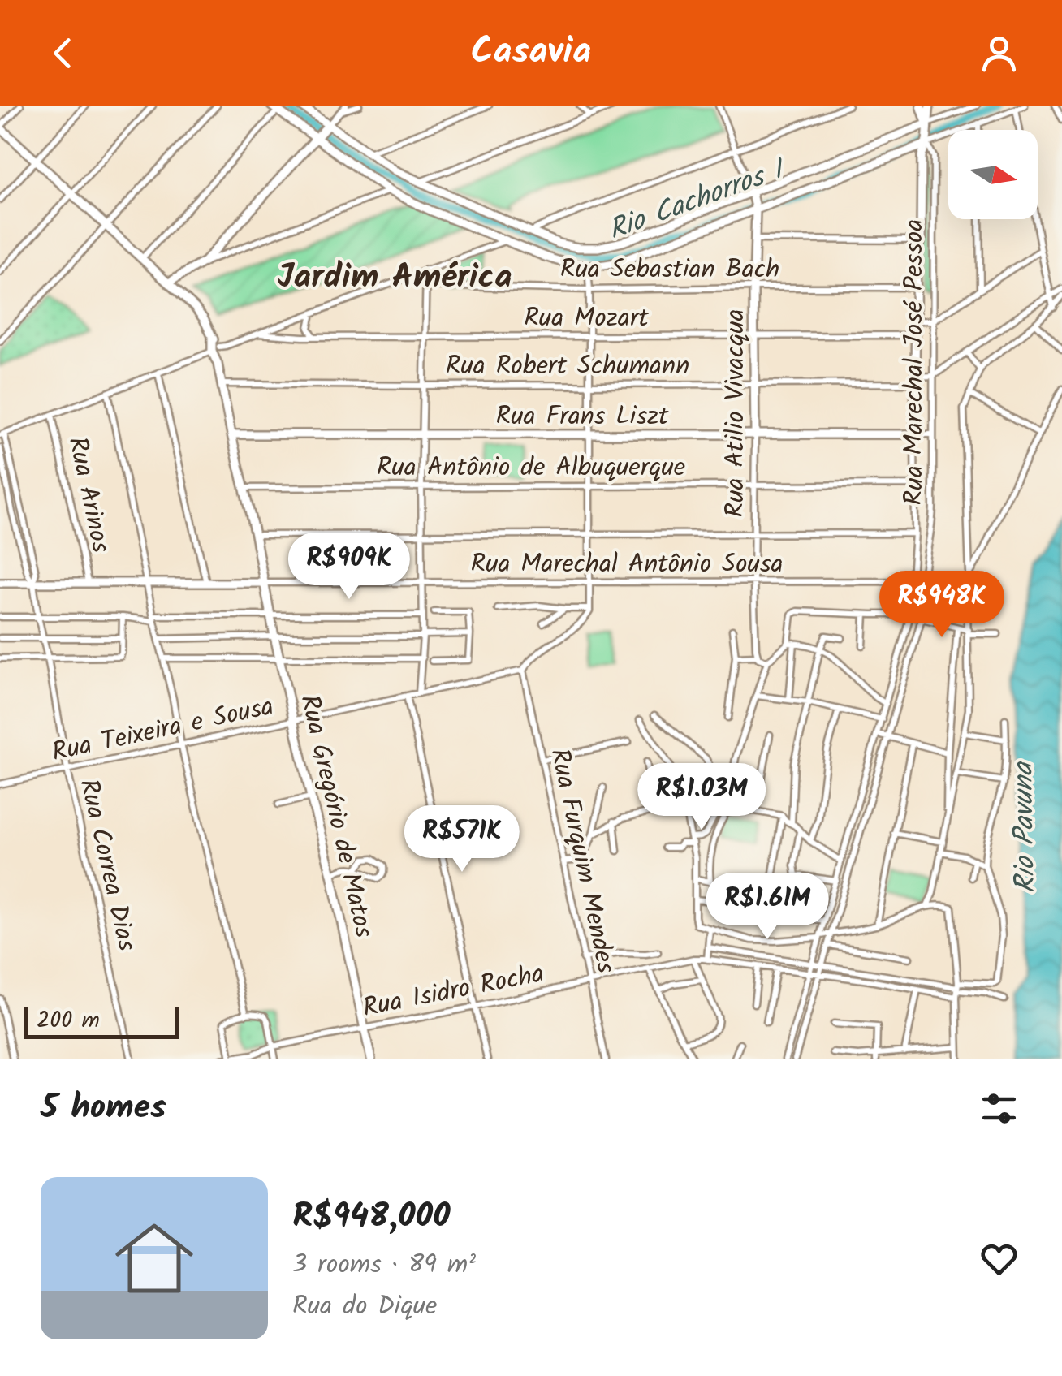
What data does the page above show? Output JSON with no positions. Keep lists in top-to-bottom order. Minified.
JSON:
{"streets":{"street":["Rua Sebastian Bach","Rua Mozart","Rua Marechal José Pessoa","Rua Robert Schumann","Rua Atilio Vivacqua","Rua Frans Liszt","Rua Antônio de Albuquerque","Rua Arinos","Rua Marechal Antônio Sousa","Rua Teixeira e Sousa","Rua Gregório de Matos","Rua Furquim Mendes","Rua Correa Dias","Rua Isidro Rocha"]},"crossings":[["Rua Sebastian Bach","Rua Marechal José Pessoa"],["Rua Sebastian Bach","Rua Atilio Vivacqua"],["Rua Mozart","Rua Marechal José Pessoa"],["Rua Mozart","Rua Atilio Vivacqua"],["Rua Marechal José Pessoa","Rua Robert Schumann"],["Rua Marechal José Pessoa","Rua Frans Liszt"],["Rua Marechal José Pessoa","Rua Antônio de Albuquerque"],["Rua Marechal José Pessoa","Rua Marechal Antônio Sousa"],["Rua Marechal José Pessoa","Rua Isidro Rocha"],["Rua Robert Schumann","Rua Atilio Vivacqua"],["Rua Robert Schumann","Rua Gregório de Matos"],["Rua Atilio Vivacqua","Rua Frans Liszt"],["Rua Atilio Vivacqua","Rua Antônio de Albuquerque"],["Rua Atilio Vivacqua","Rua Marechal Antônio Sousa"],["Rua Frans Liszt","Rua Gregório de Matos"],["Rua Antônio de Albuquerque","Rua Gregório de Matos"],["Rua Arinos","Rua Marechal Antônio Sousa"],["Rua Marechal Antônio Sousa","Rua Gregório de Matos"],["Rua Marechal Antônio Sousa","Rua Correa Dias"],["Rua Teixeira e Sousa","Rua Gregório de Matos"],["Rua Teixeira e Sousa","Rua Furquim Mendes"],["Rua Teixeira e Sousa","Rua Correa Dias"],["Rua Gregório de Matos","Rua Isidro Rocha"],["Rua Furquim Mendes","Rua Isidro Rocha"]],"districts":["Jardim América"],"water":["Rio Cachorros I","Rio Pavuna"],"scale_bar":"200 m","north":"right","page":{"header":"Casavia","price":["R$909K","R$948K","R$1.03M","R$571K","R$1.61M"],"scale":"200 m","heading":"5 homes","list":[{"name":"R$948,000","note":"3 rooms · 89 m² · Rua do Dique"}]}}
